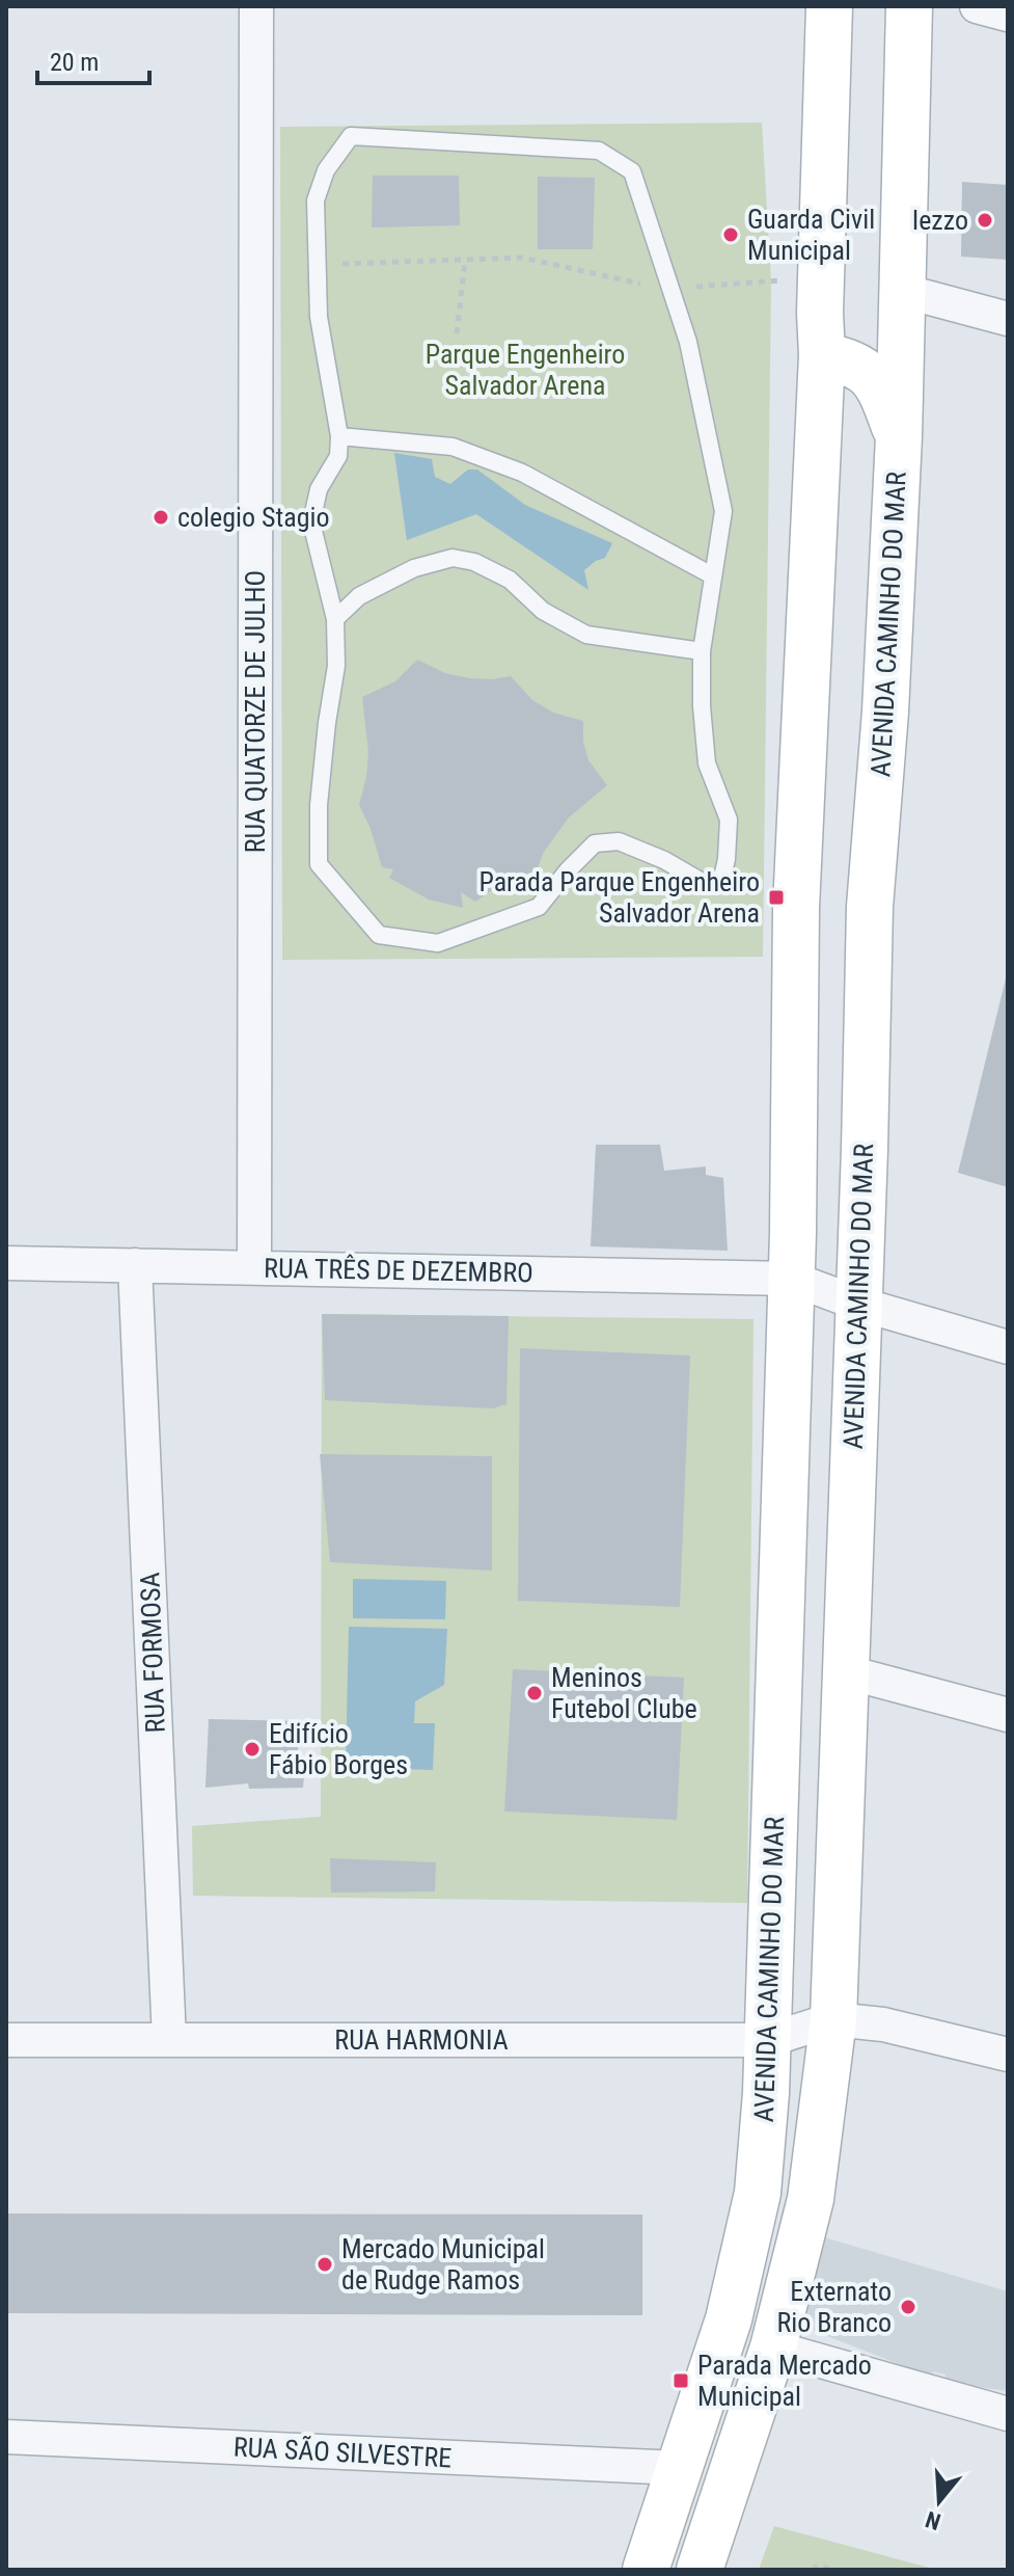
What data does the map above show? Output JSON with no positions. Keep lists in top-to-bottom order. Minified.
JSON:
{"streets":{"main road":["AVENIDA CAMINHO DO MAR"],"street":["RUA QUATORZE DE JULHO","RUA TRÊS DE DEZEMBRO","RUA FORMOSA","RUA HARMONIA","RUA SÃO SILVESTRE"]},"crossings":[["AVENIDA CAMINHO DO MAR","RUA TRÊS DE DEZEMBRO"],["AVENIDA CAMINHO DO MAR","RUA HARMONIA"],["AVENIDA CAMINHO DO MAR","RUA SÃO SILVESTRE"],["RUA QUATORZE DE JULHO","RUA TRÊS DE DEZEMBRO"],["RUA TRÊS DE DEZEMBRO","RUA FORMOSA"],["RUA FORMOSA","RUA HARMONIA"]],"parks":["Parque Engenheiro Salvador Arena"],"places":{"other":["Iezzo","Guarda Civil Municipal","colegio Stagio","Meninos Futebol Clube","Edifício Fábio Borges","Mercado Municipal de Rudge Ramos","Externato Rio Branco"],"transit":["Parada Parque Engenheiro Salvador Arena","Parada Mercado Municipal"]},"scale_bar":"20 m","north":"bottom"}
